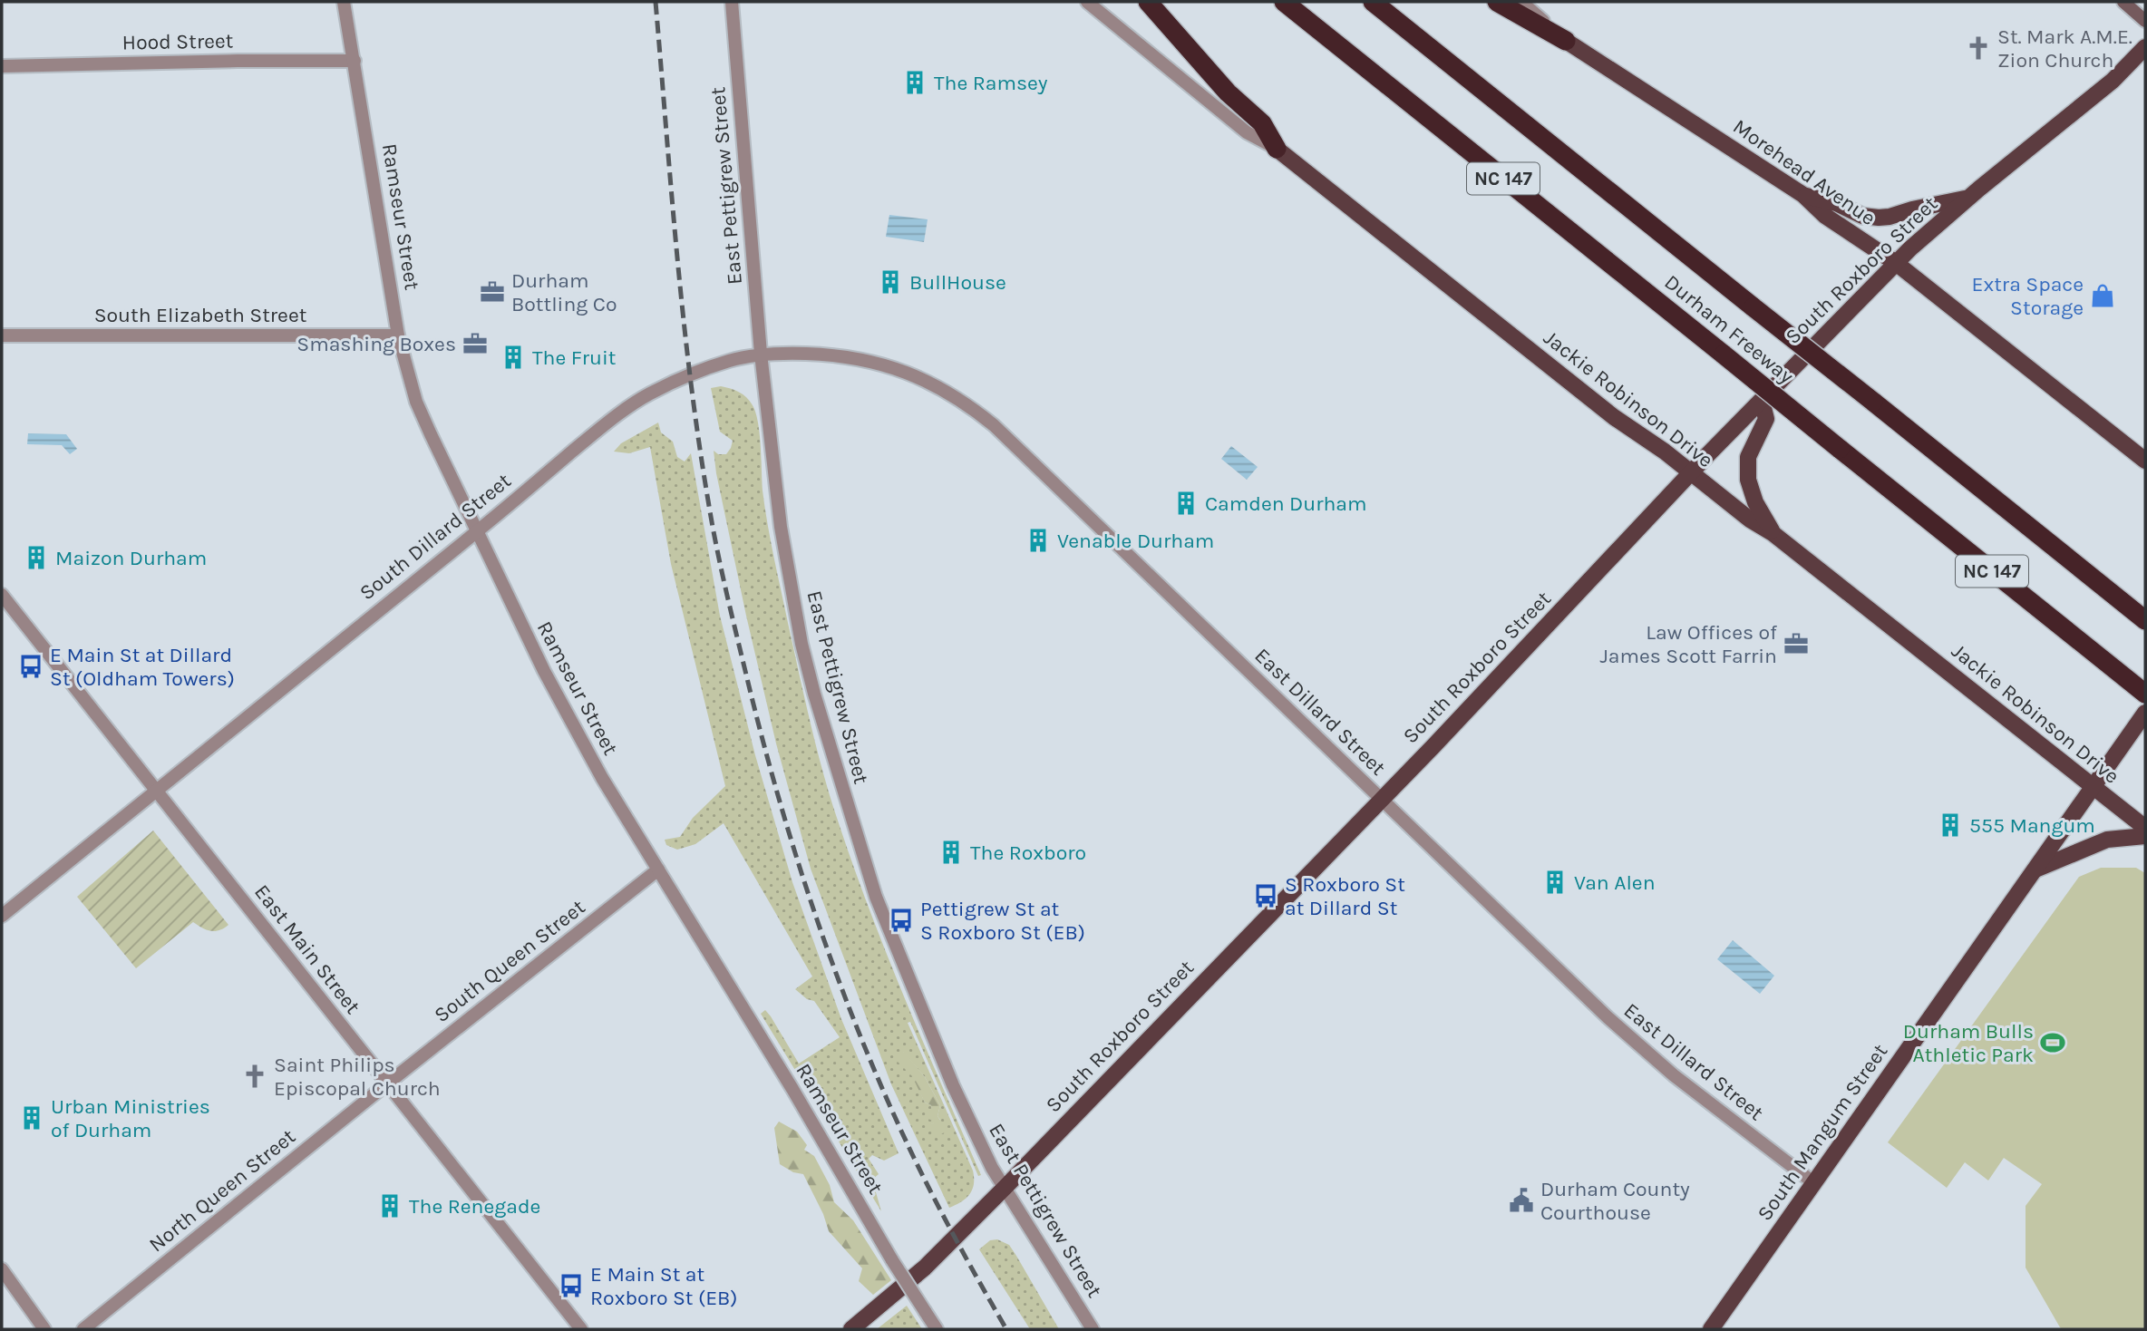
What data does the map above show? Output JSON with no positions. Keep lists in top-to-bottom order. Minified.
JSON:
{"streets":{"highway":["NC 147","Durham Freeway"],"main road":["Morehead Avenue","South Roxboro Street","Jackie Robinson Drive","South Mangum Street"],"street":["Hood Street","East Pettigrew Street","Ramseur Street","South Elizabeth Street","South Dillard Street","East Dillard Street","East Main Street","South Queen Street","North Queen Street"]},"crossings":[["Hood Street","Ramseur Street"],["Morehead Avenue","South Roxboro Street"],["East Pettigrew Street","South Roxboro Street"],["East Pettigrew Street","South Dillard Street"],["East Pettigrew Street","East Dillard Street"],["Ramseur Street","South Elizabeth Street"],["Ramseur Street","South Dillard Street"],["Ramseur Street","South Queen Street"],["South Roxboro Street","Jackie Robinson Drive"],["South Roxboro Street","East Dillard Street"],["Jackie Robinson Drive","South Mangum Street"],["South Dillard Street","East Dillard Street"],["South Dillard Street","East Main Street"],["East Dillard Street","South Mangum Street"],["East Main Street","South Queen Street"],["East Main Street","North Queen Street"],["South Queen Street","North Queen Street"]],"places":{"church":["St. Mark A.M.E. Zion Church","Saint Philips Episcopal Church"],"building":["The Ramsey","BullHouse","The Fruit","Camden Durham","Venable Durham","Maizon Durham","555 Mangum","The Roxboro","Van Alen","Urban Ministries of Durham","The Renegade"],"office":["Durham Bottling Co","Smashing Boxes","Law Offices of James Scott Farrin"],"shop":["Extra Space Storage"],"bus stop":["E Main St at Dillard St (Oldham Towers)","S Roxboro St at Dillard St","Pettigrew St at S Roxboro St (EB)","E Main St at Roxboro St (EB)"],"sports":["Durham Bulls Athletic Park"],"public building":["Durham County Courthouse"]}}
